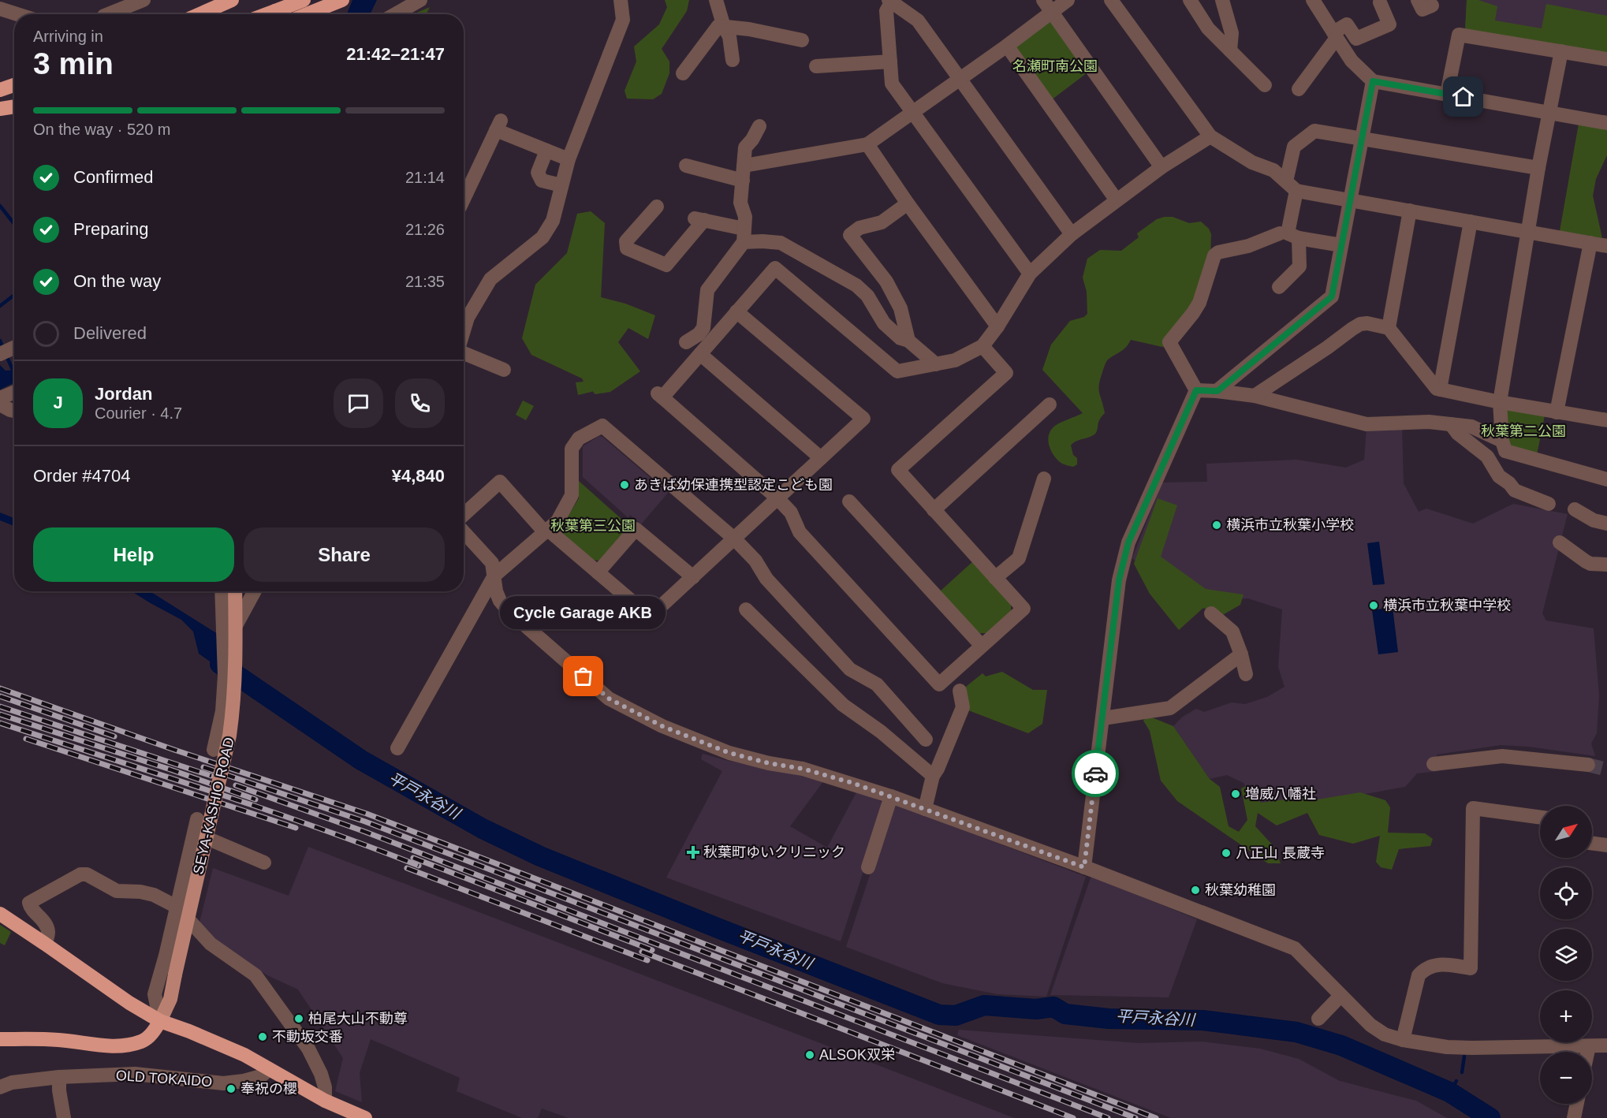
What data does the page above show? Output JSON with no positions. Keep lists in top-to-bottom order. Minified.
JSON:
{"streets":{"main road":["SEYA-KASHIO ROAD"],"street":["OLD TOKAIDO"]},"water":["平戸永谷川"],"parks":["名瀬町南公園","秋葉第二公園","秋葉第三公園"],"places":{"other":["あきば幼保連携型認定こども園","横浜市立秋葉小学校","横浜市立秋葉中学校","Cycle Garage AKB","増威八幡社","八正山 長蔵寺","秋葉幼稚園","柏尾大山不動尊","不動坂交番","ALSOK双栄","奉祝の櫻"],"health":["秋葉町ゆいクリニック"]},"north":"top right","page":{"heading":["3 min","Arriving in","21:42–21:47"],"panel":["Jordan","Courier · 4.7","Order #4704","¥4,840"],"bar":"On the way · 520 m","list":[["Confirmed","21:14"],["Preparing","21:26"],["On the way","21:35"],"Delivered"],"round":"J","buttons":["Help","Share"],"bubble":"Cycle Garage AKB","map_buttons":["+","−"]}}
